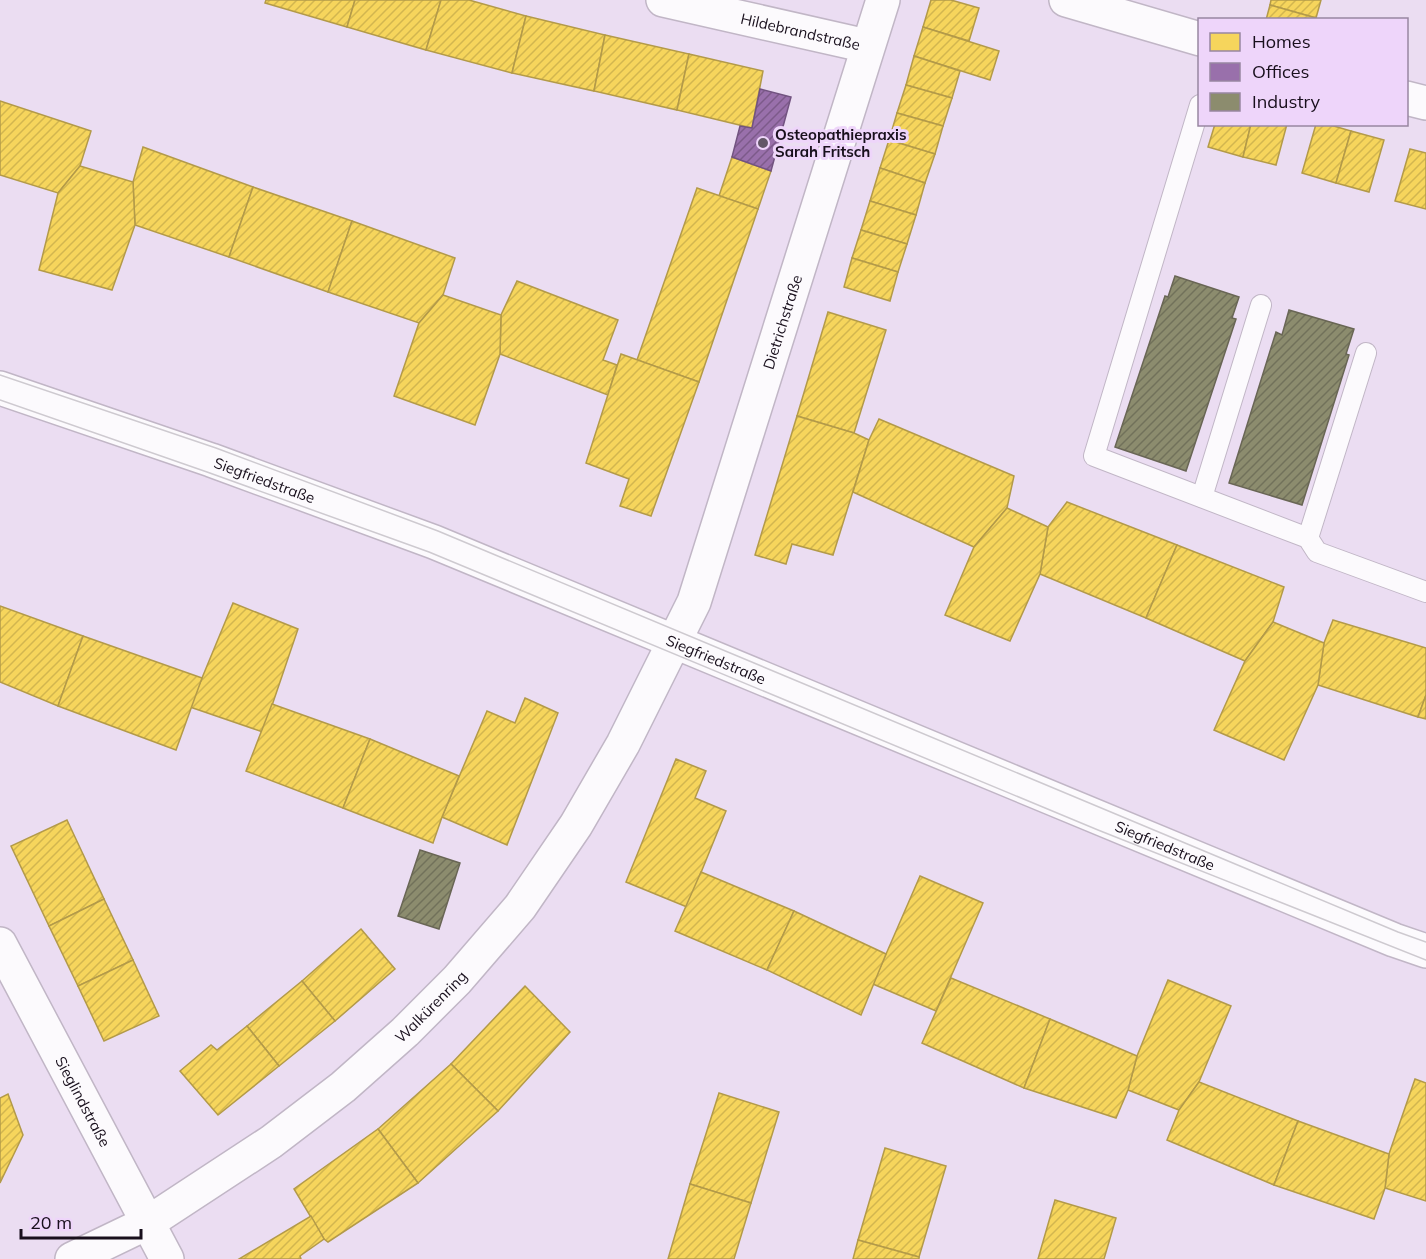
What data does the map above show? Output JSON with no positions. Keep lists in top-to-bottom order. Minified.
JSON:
{"streets":{"street":["Hildebrandstraße","Dietrichstraße","Siegfriedstraße","Walkürenring","Sieglindstraße"]},"crossings":[["Hildebrandstraße","Dietrichstraße"],["Dietrichstraße","Siegfriedstraße"],["Dietrichstraße","Walkürenring"],["Siegfriedstraße","Walkürenring"],["Walkürenring","Sieglindstraße"]],"places":["Osteopathiepraxis Sarah Fritsch"],"legend":["Homes","Offices","Industry"],"scale_bar":"20 m"}
